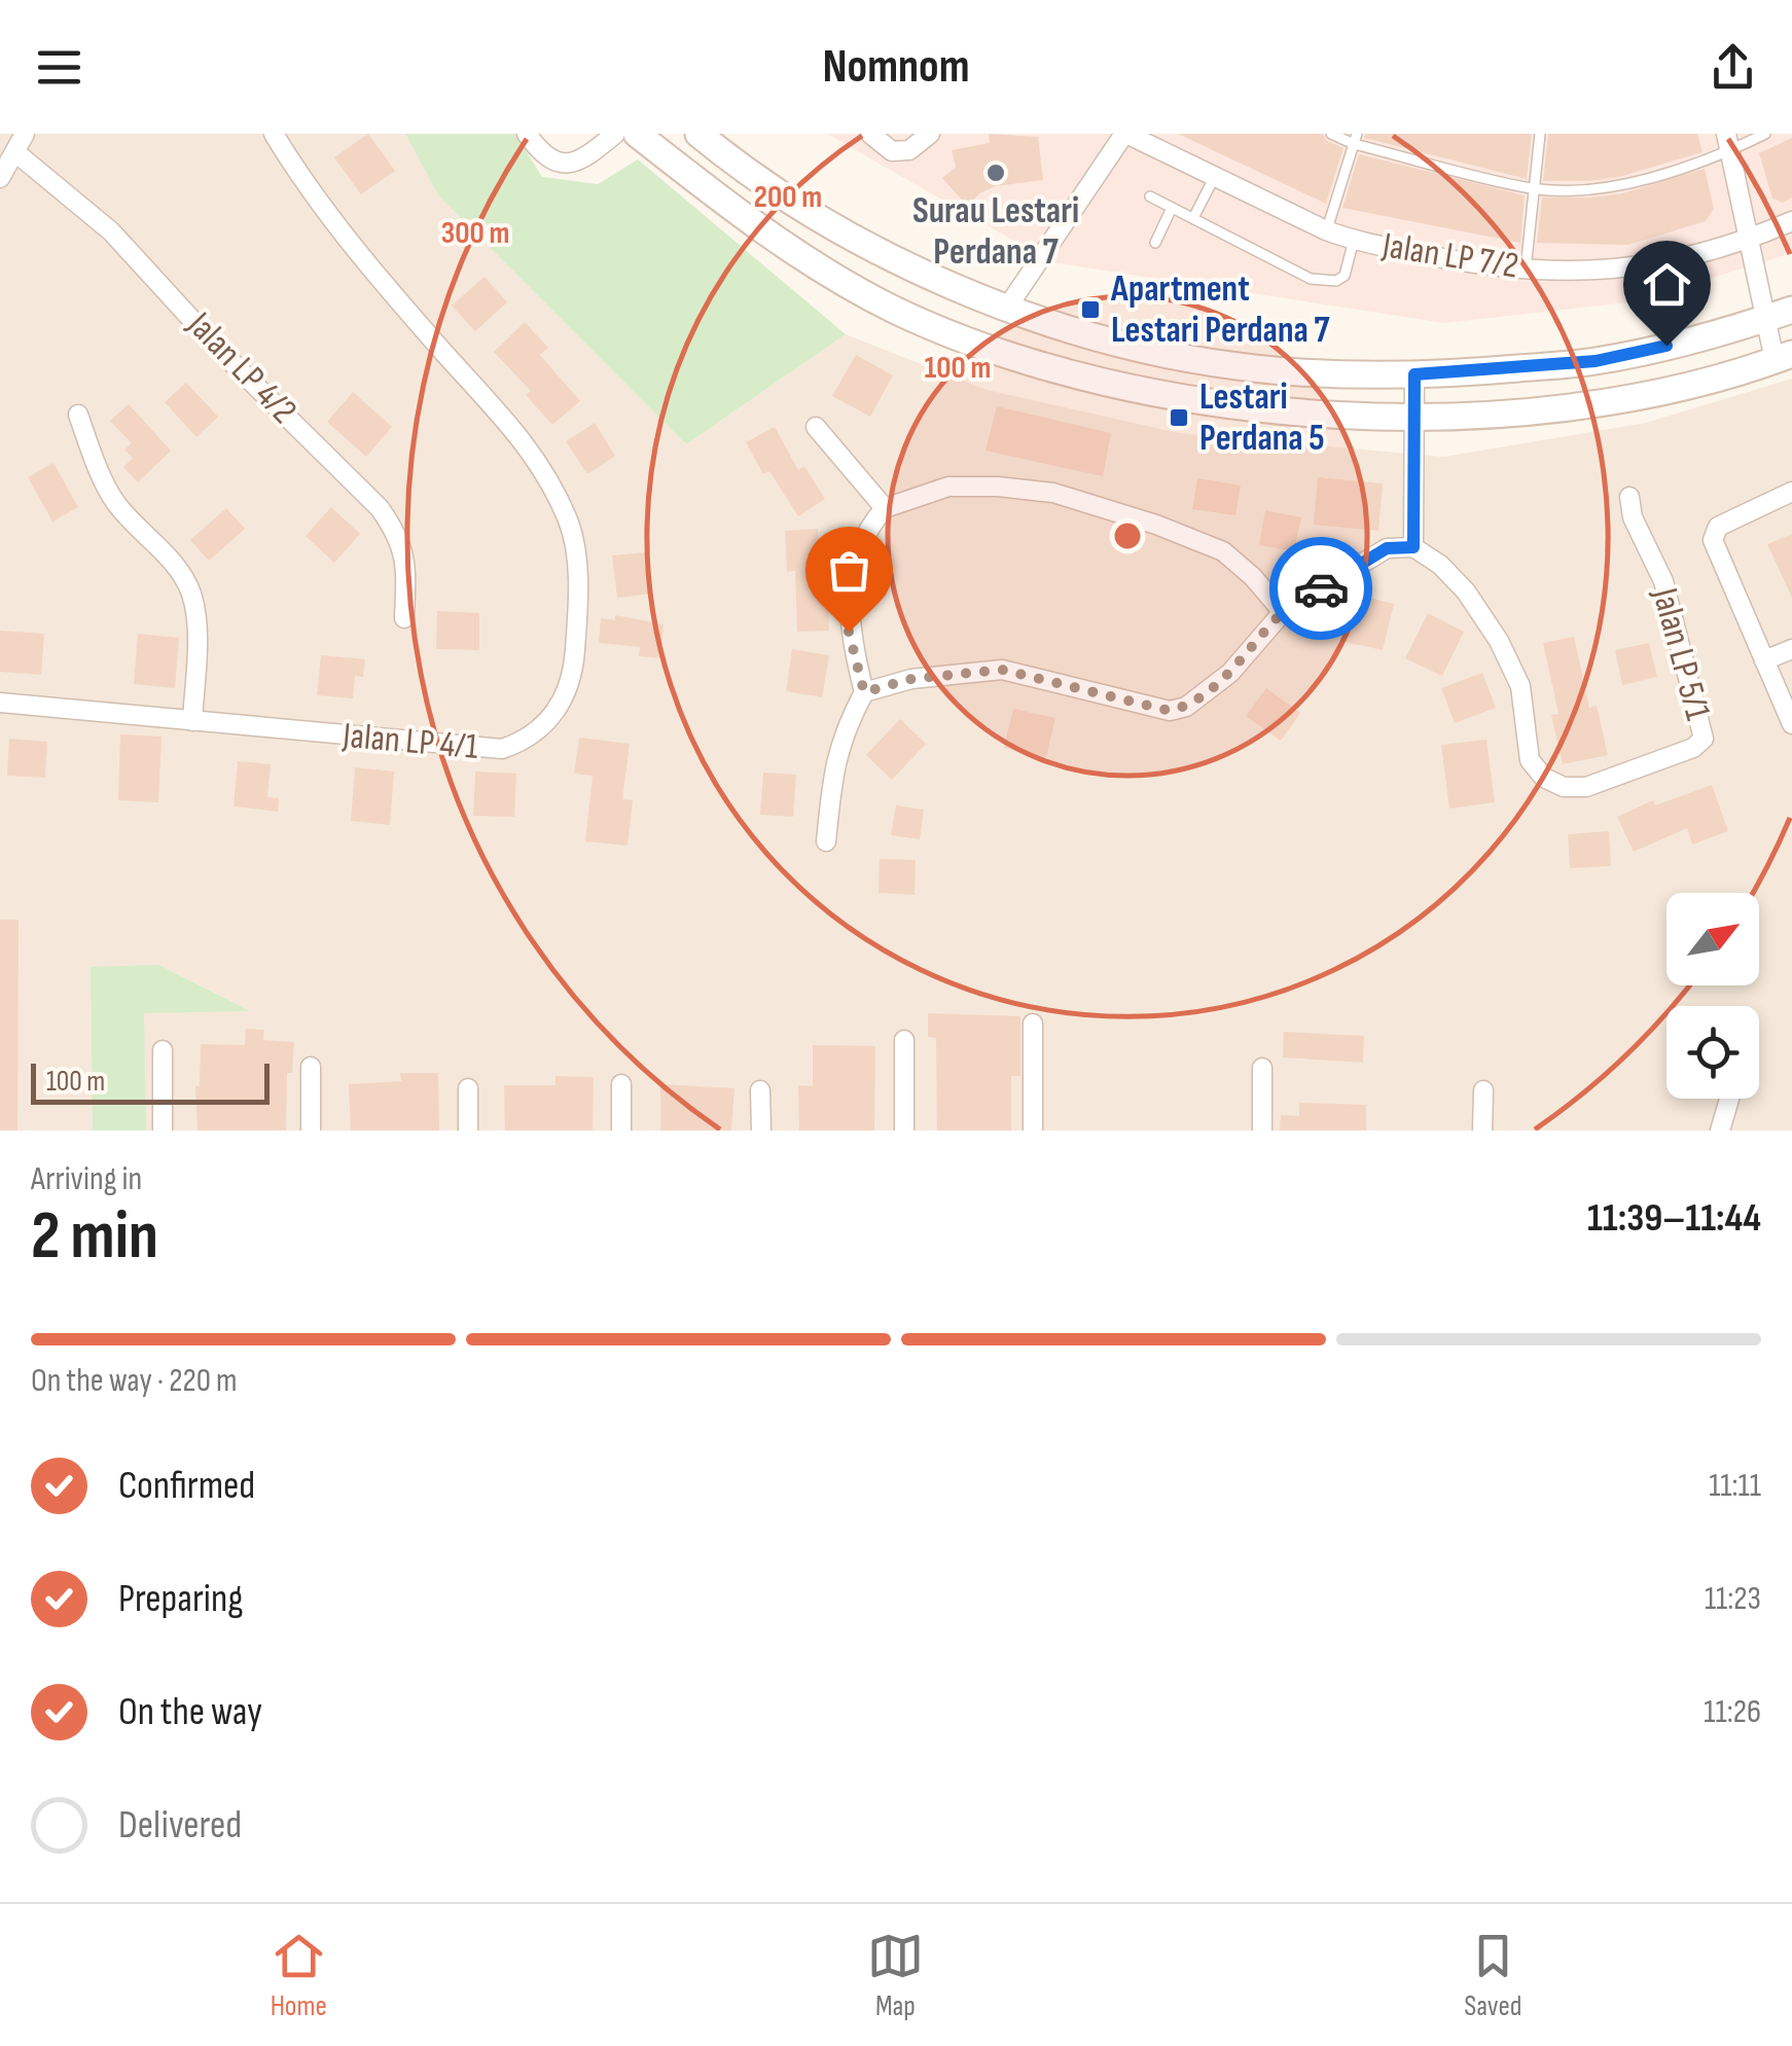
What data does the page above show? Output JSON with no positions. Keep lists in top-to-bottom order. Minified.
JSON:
{"streets":{"street":["Jalan LP 7/2","Jalan LP 4/2","Jalan LP 5/1","Jalan LP 4/1"]},"places":{"other":["Surau Lestari Perdana 7"],"transit":["Apartment Lestari Perdana 7","Lestari Perdana 5"]},"scale_bar":"100 m","north":"top right","page":{"header":"Nomnom","scale":"100 m","heading":["2 min","Arriving in","11:39–11:44"],"bar":"On the way · 220 m","list":[["Confirmed","11:11"],["Preparing","11:23"],["On the way","11:26"],"Delivered"],"tabs":["Home","Map","Saved"]},"rings":["200 m","300 m","100 m"]}
